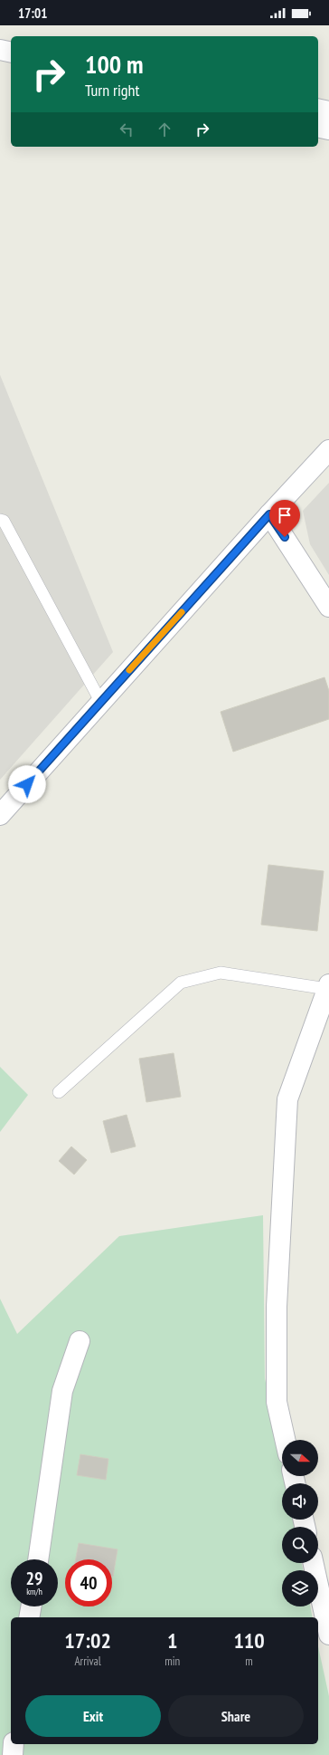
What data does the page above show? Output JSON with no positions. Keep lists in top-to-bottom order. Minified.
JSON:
{"north":"right","page":{"status":"17:01","turn":["100 m","Turn right"],"speed":"29 km/h","limit":"40","eta":["17:02","Arrival","1","min","110","m"],"buttons":["Exit","Share"]}}
